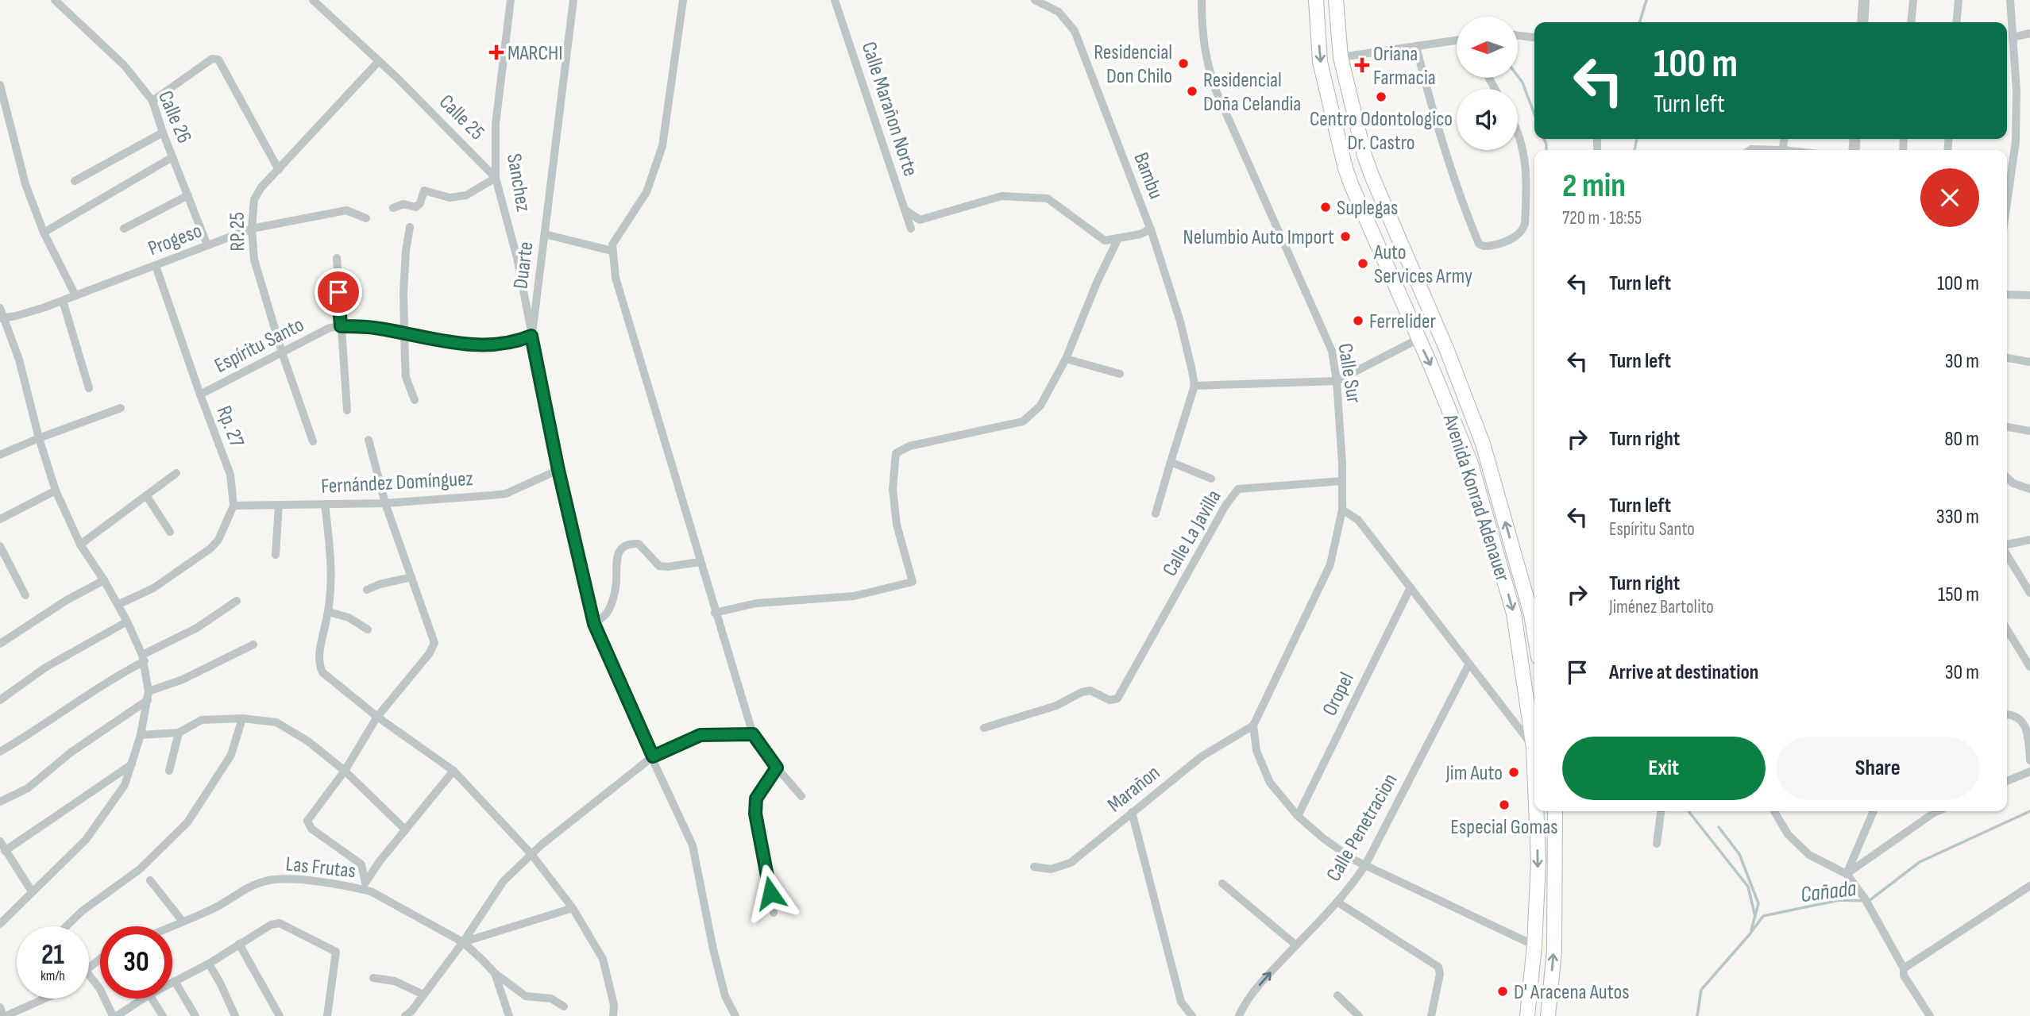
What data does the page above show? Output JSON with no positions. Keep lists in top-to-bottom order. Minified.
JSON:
{"streets":{"main road":["Avenida Konrad Adenauer"],"street":["Calle Marañon Norte","Calle 26","Calle 25","Bambu","Sanchez","RP. 25","Progeso","Duarte","Espíritu Santo","Calle Sur","Rp. 27","Fernández Domínguez","Calle La Javilla","Oropel","Marañon","Calle Penetracion","Las Frutas"]},"crossings":[["Calle 26","Progeso"],["Calle 25","Sanchez"],["Calle 25","RP. 25"],["Sanchez","Duarte"],["Sanchez","Espíritu Santo"],["Sanchez","Fernández Domínguez"],["RP. 25","Progeso"],["RP. 25","Espíritu Santo"],["Progeso","Rp. 27"],["Duarte","Espíritu Santo"],["Espíritu Santo","Rp. 27"],["Calle Sur","Calle La Javilla"],["Calle Sur","Marañon"],["Rp. 27","Fernández Domínguez"]],"water":["Cañada"],"places":{"health":["MARCHI","Oriana Farmacia"],"other":["Residencial Don Chilo","Residencial Doña Celandia","Centro Odontologico Dr. Castro","Suplegas","Nelumbio Auto Import","Auto Services Army","Ferrelider","Jim Auto","Especial Gomas","D' Aracena Autos"]},"north":"left","page":{"turn":["100 m","Turn left"],"heading":["2 min","720 m · 18:55"],"list":[{"name":"Turn left","value":"100 m"},{"name":"Turn left","value":"30 m"},{"name":"Turn right","value":"80 m"},{"name":"Turn left","note":"Espíritu Santo","value":"330 m"},{"name":"Turn right","note":"Jiménez Bartolito","value":"150 m"},{"name":"Arrive at destination","value":"30 m"}],"buttons":["Exit","Share"],"speed":"21 km/h","limit":"30"}}
